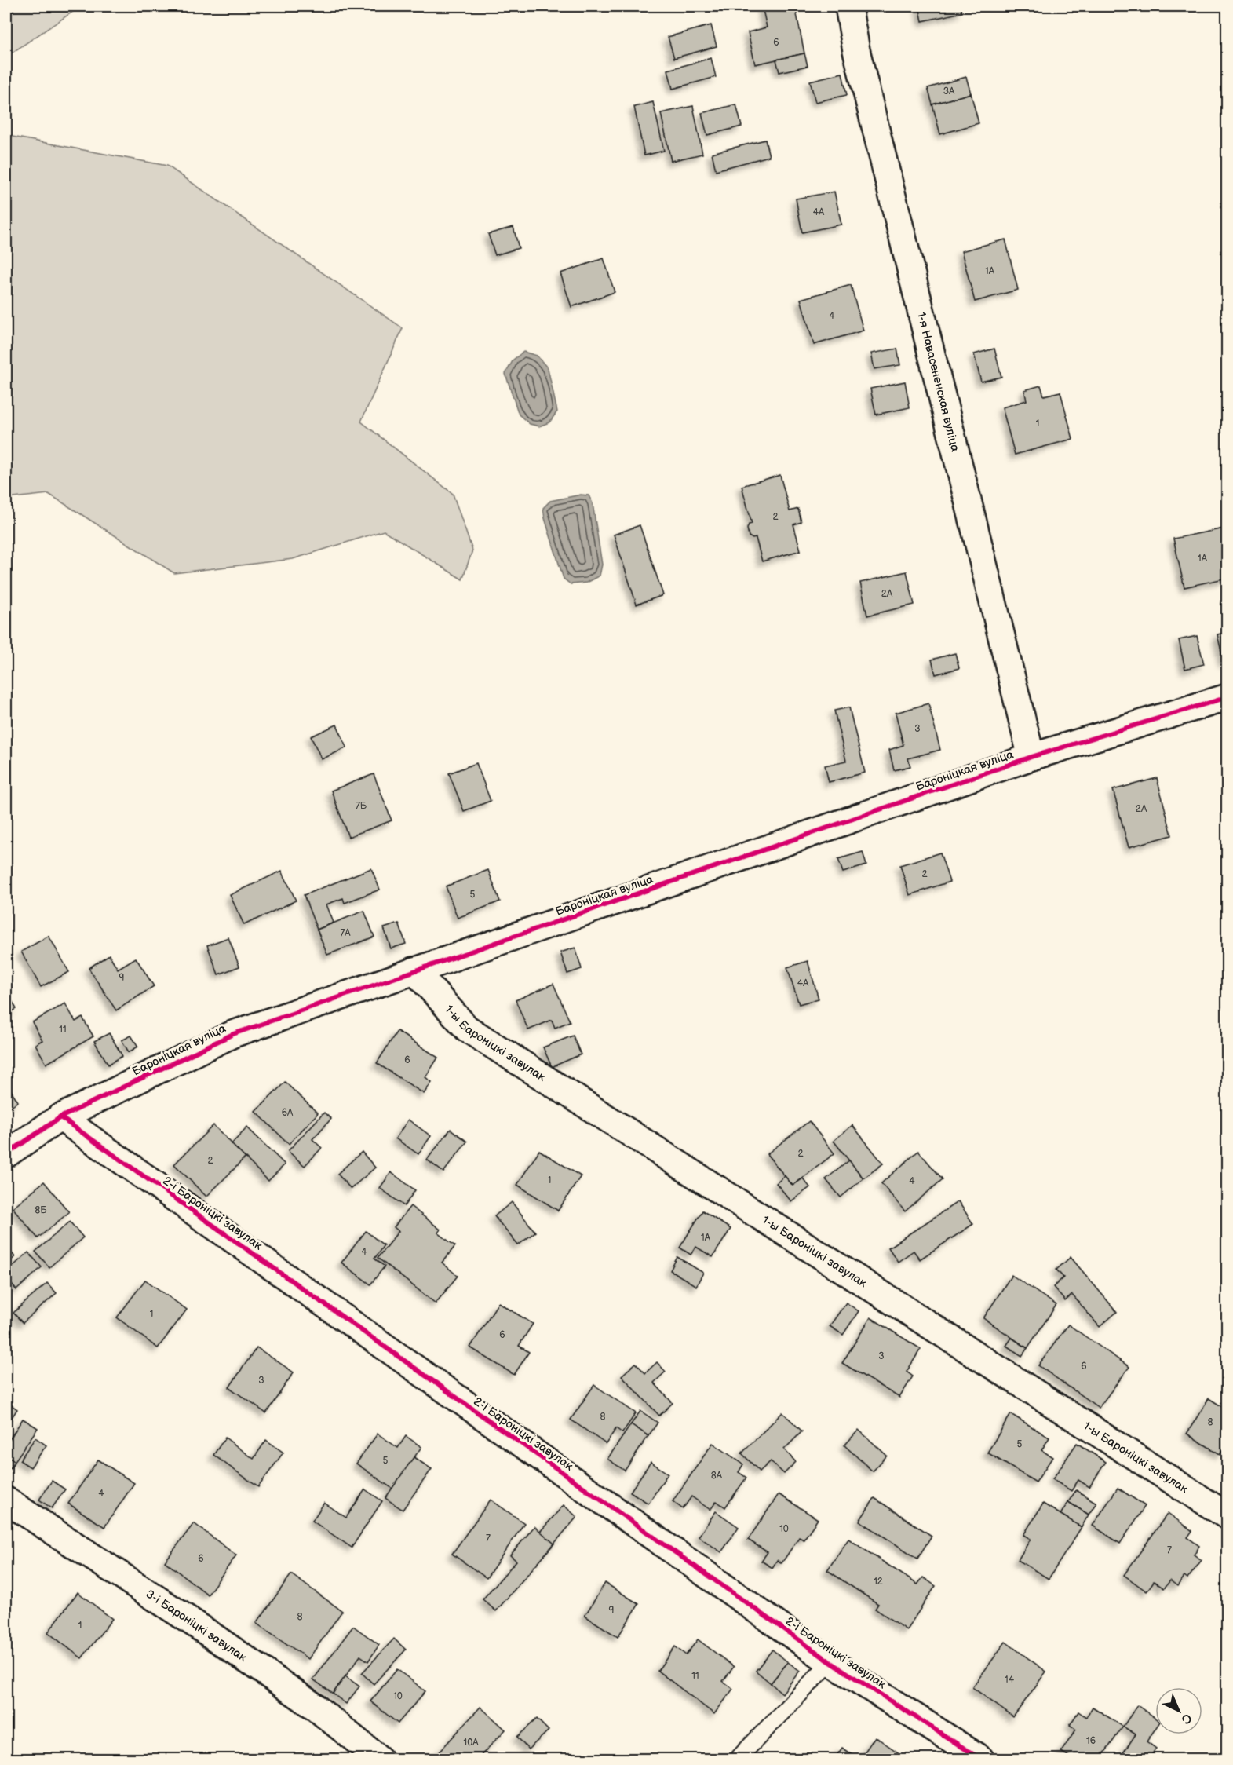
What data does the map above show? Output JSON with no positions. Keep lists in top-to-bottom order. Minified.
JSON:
{"streets":{"street":["1-я Навасененская вуліца","Бароніцкая вуліца","1-ы Бароніцкі завулак","2-і Бароніцкі завулак","3-і Бароніцкі завулак"]},"crossings":[["1-я Навасененская вуліца","Бароніцкая вуліца"],["Бароніцкая вуліца","1-ы Бароніцкі завулак"],["Бароніцкая вуліца","2-і Бароніцкі завулак"]],"house_numbers":["6","3А","4А","1А","4","1","2","1А","2А","3","7Б","2А","2","5","7А","9","4А","11","6","6А","2","2","1","4","8Б","1А","4","1","6","3","6","3","8","8","5","5","8А","4","10","7","7","6","12","9","8","1","11","14","10","16","10А"],"north":"bottom right"}
